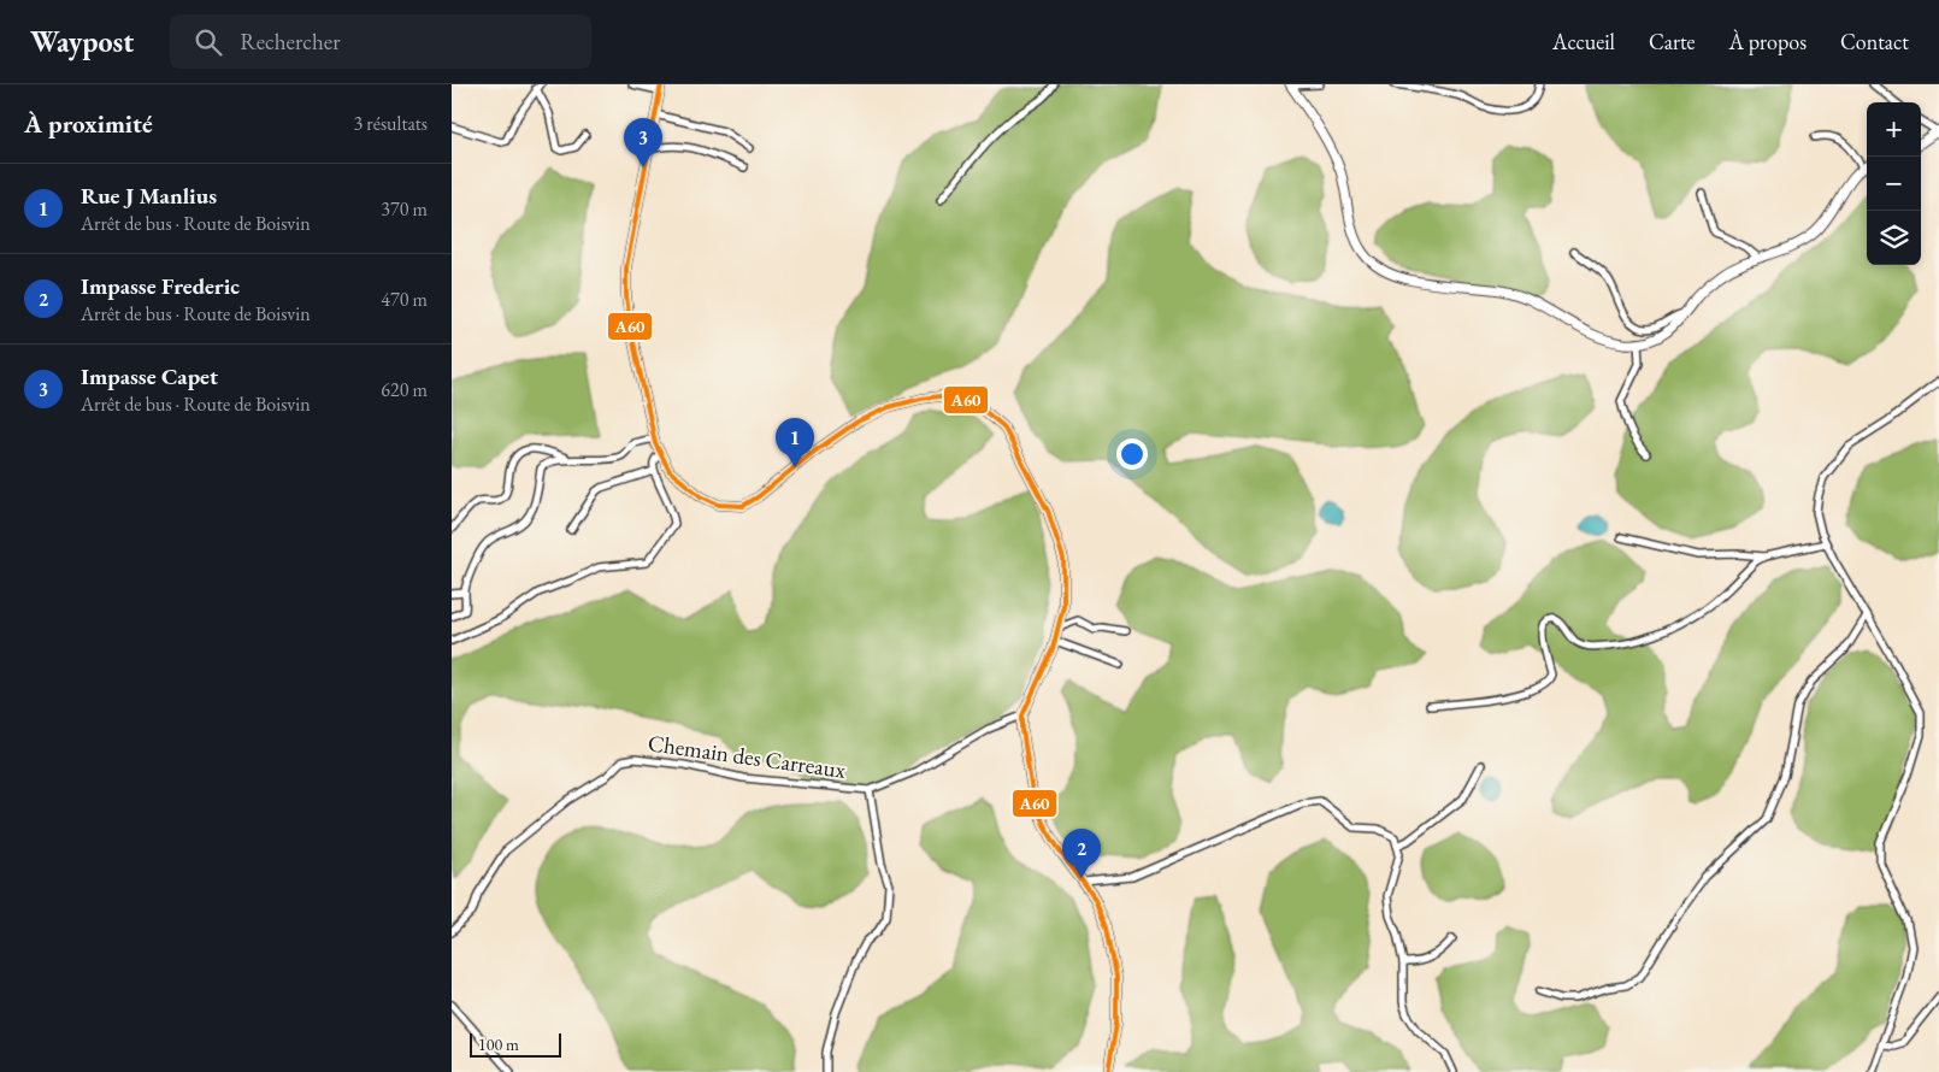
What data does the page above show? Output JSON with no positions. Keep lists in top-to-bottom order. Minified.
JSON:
{"streets":{"street":["Chemain des Carreaux"]},"lines":["transit line A60"],"scale_bar":"100 m","page":{"header":"Waypost","search":"Rechercher","nav":["Accueil","Carte","À propos","Contact"],"heading":["À proximité","3 résultats"],"map_buttons":["+","−"],"pins":["3","1","2"],"list":[{"mark":"1","name":"Rue J Manlius","note":"Arrêt de bus · Route de Boisvin","value":"370 m"},{"mark":"2","name":"Impasse Frederic","note":"Arrêt de bus · Route de Boisvin","value":"470 m"},{"mark":"3","name":"Impasse Capet","note":"Arrêt de bus · Route de Boisvin","value":"620 m"}],"scale":"100 m"}}
